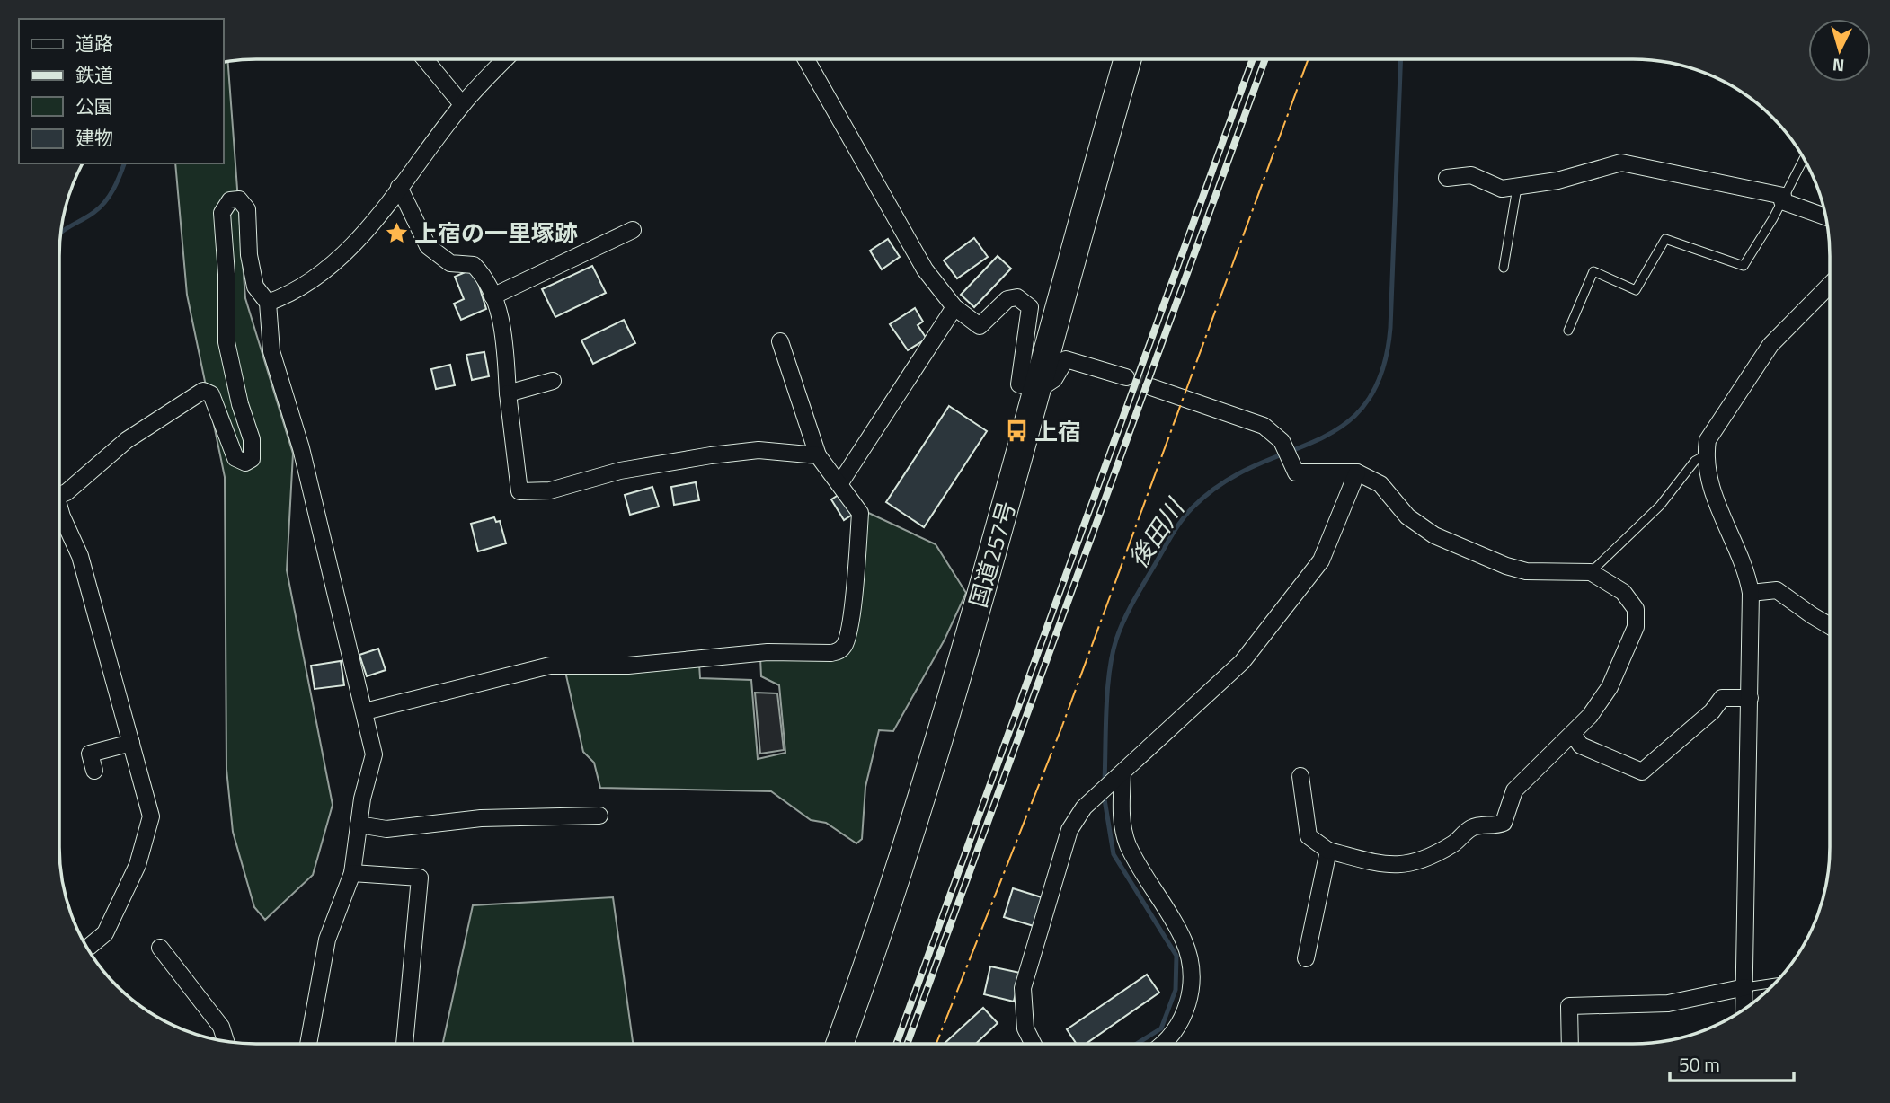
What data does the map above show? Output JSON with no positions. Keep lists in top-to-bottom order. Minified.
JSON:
{"streets":{"highway":["国道257号"]},"water":["後田川"],"places":{"place":["上宿の一里塚跡"],"bus stop":["上宿"]},"legend":["道路","鉄道","公園","建物"],"scale_bar":"50 m","north":"bottom"}
